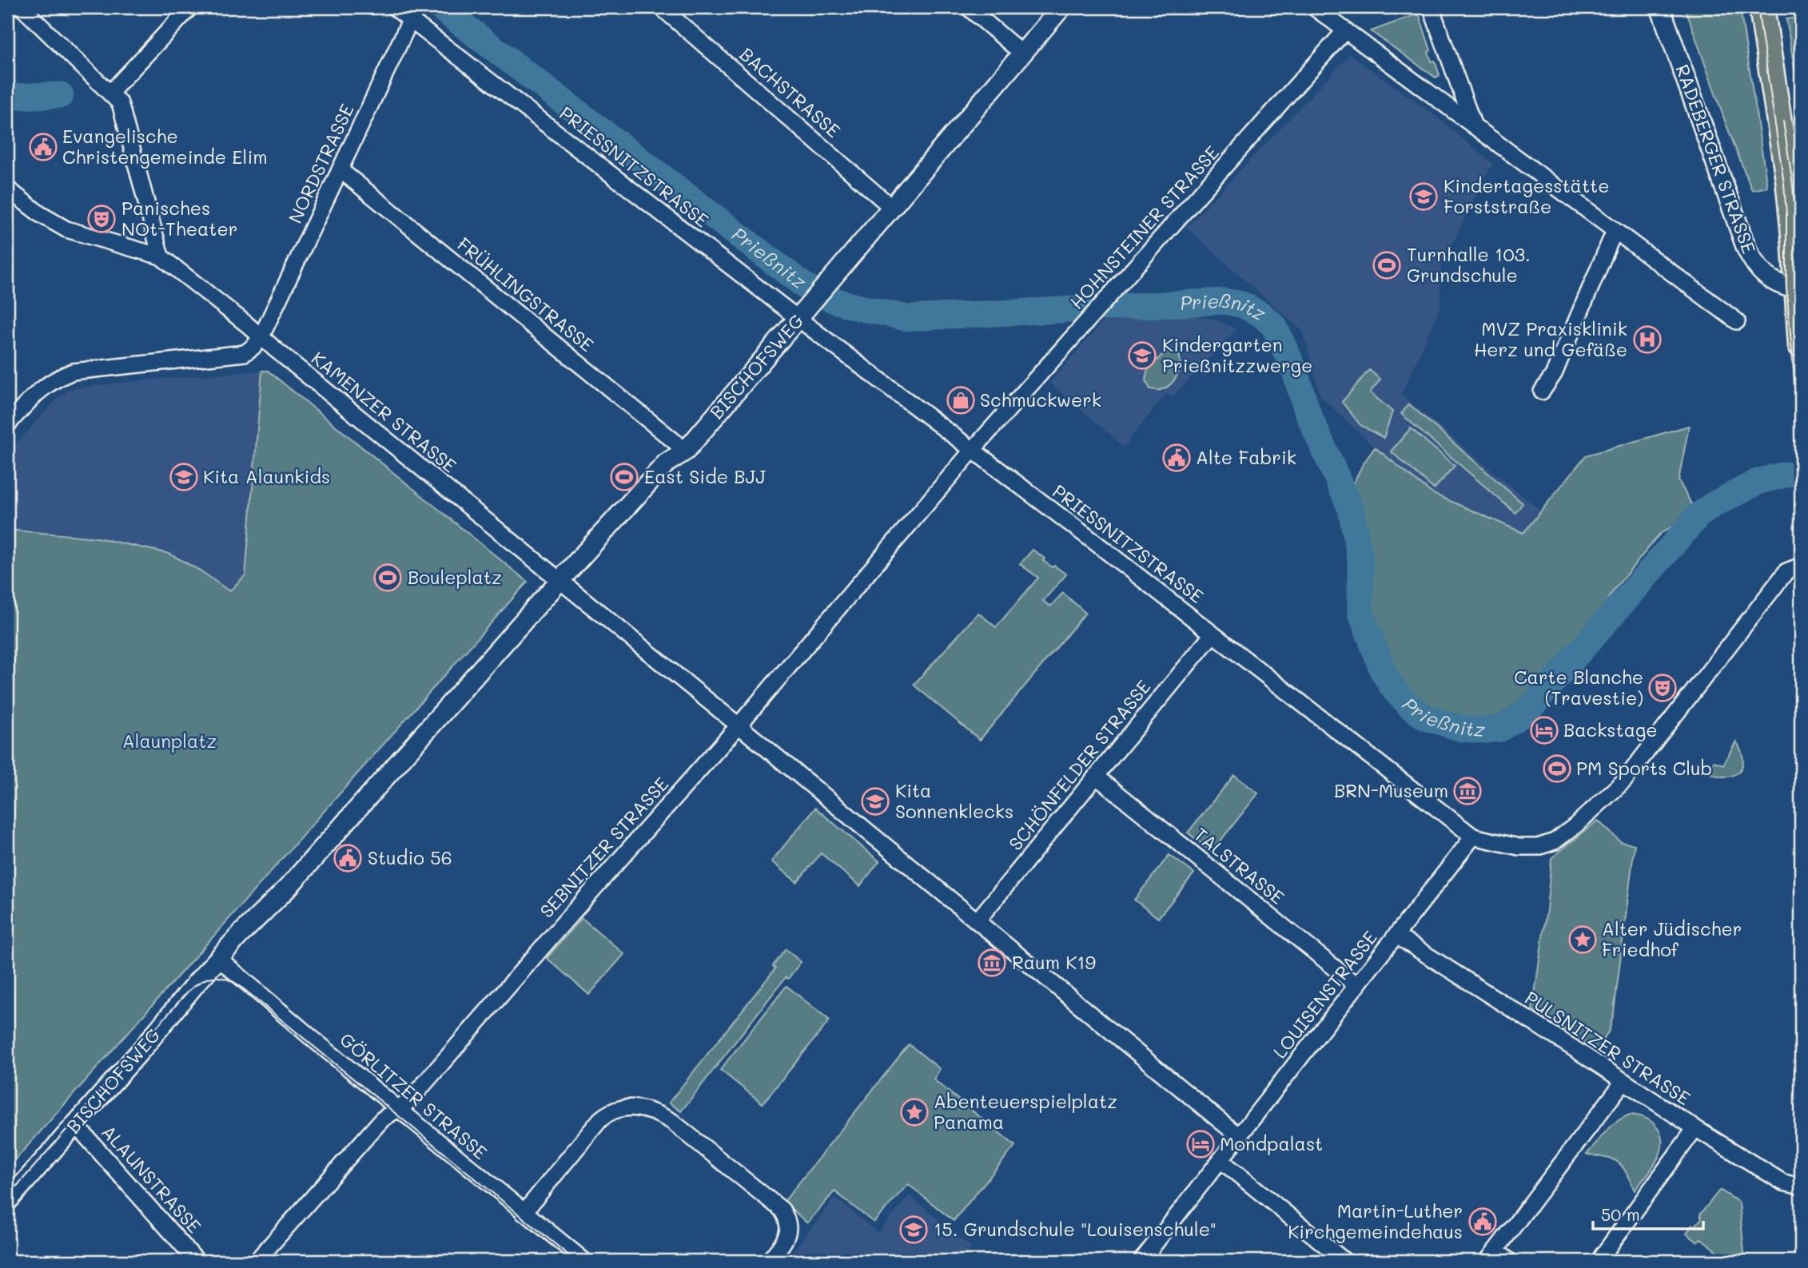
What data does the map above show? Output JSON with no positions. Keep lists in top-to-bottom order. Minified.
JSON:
{"streets":{"street":["BACHSTRASSE","RADEBERGER STRASSE","NORDSTRASSE","PRIESSNITZSTRASSE","HOHNSTEINER STRASSE","FRÜHLINGSTRASSE","BISCHOFSWEG","KAMENZER STRASSE","SCHÖNFELDER STRASSE","SEBNITZER STRASSE","TALSTRASSE","LOUISENSTRASSE","PULSNITZER STRASSE","GÖRLITZER STRASSE","ALAUNSTRASSE"]},"crossings":[["BACHSTRASSE","BISCHOFSWEG"],["NORDSTRASSE","PRIESSNITZSTRASSE"],["NORDSTRASSE","FRÜHLINGSTRASSE"],["NORDSTRASSE","KAMENZER STRASSE"],["PRIESSNITZSTRASSE","HOHNSTEINER STRASSE"],["PRIESSNITZSTRASSE","BISCHOFSWEG"],["PRIESSNITZSTRASSE","SCHÖNFELDER STRASSE"],["PRIESSNITZSTRASSE","SEBNITZER STRASSE"],["PRIESSNITZSTRASSE","LOUISENSTRASSE"],["HOHNSTEINER STRASSE","SEBNITZER STRASSE"],["FRÜHLINGSTRASSE","BISCHOFSWEG"],["BISCHOFSWEG","KAMENZER STRASSE"],["BISCHOFSWEG","GÖRLITZER STRASSE"],["BISCHOFSWEG","ALAUNSTRASSE"],["KAMENZER STRASSE","SCHÖNFELDER STRASSE"],["KAMENZER STRASSE","SEBNITZER STRASSE"],["KAMENZER STRASSE","LOUISENSTRASSE"],["SCHÖNFELDER STRASSE","TALSTRASSE"],["SEBNITZER STRASSE","GÖRLITZER STRASSE"],["TALSTRASSE","LOUISENSTRASSE"],["LOUISENSTRASSE","PULSNITZER STRASSE"]],"water":["Prießnitz"],"parks":["Alaunplatz"],"places":{"public building":["Evangelische Christengemeinde Elim","Alte Fabrik","Studio 56","Martin-Luther Kirchgemeindehaus"],"school or university":["Kindertagesstätte Forststraße","Kindergarten Prießnitzzwerge","Kita Alaunkids","Kita Sonnenklecks","15. Grundschule \"Louisenschule\""],"theatre":["Panisches NOt-Theater","Carte Blanche (Travestie)"],"sports":["Turnhalle 103. Grundschule","East Side BJJ","Bouleplatz","PM Sports Club"],"hospital":["MVZ Praxisklinik Herz und Gefäße"],"shop":["Schmuckwerk"],"hotel":["Backstage","Mondpalast"],"museum":["BRN-Museum","Raum K19"],"place":["Alter Jüdischer Friedhof","Abenteuerspielplatz Panama"]},"scale_bar":"50 m"}
